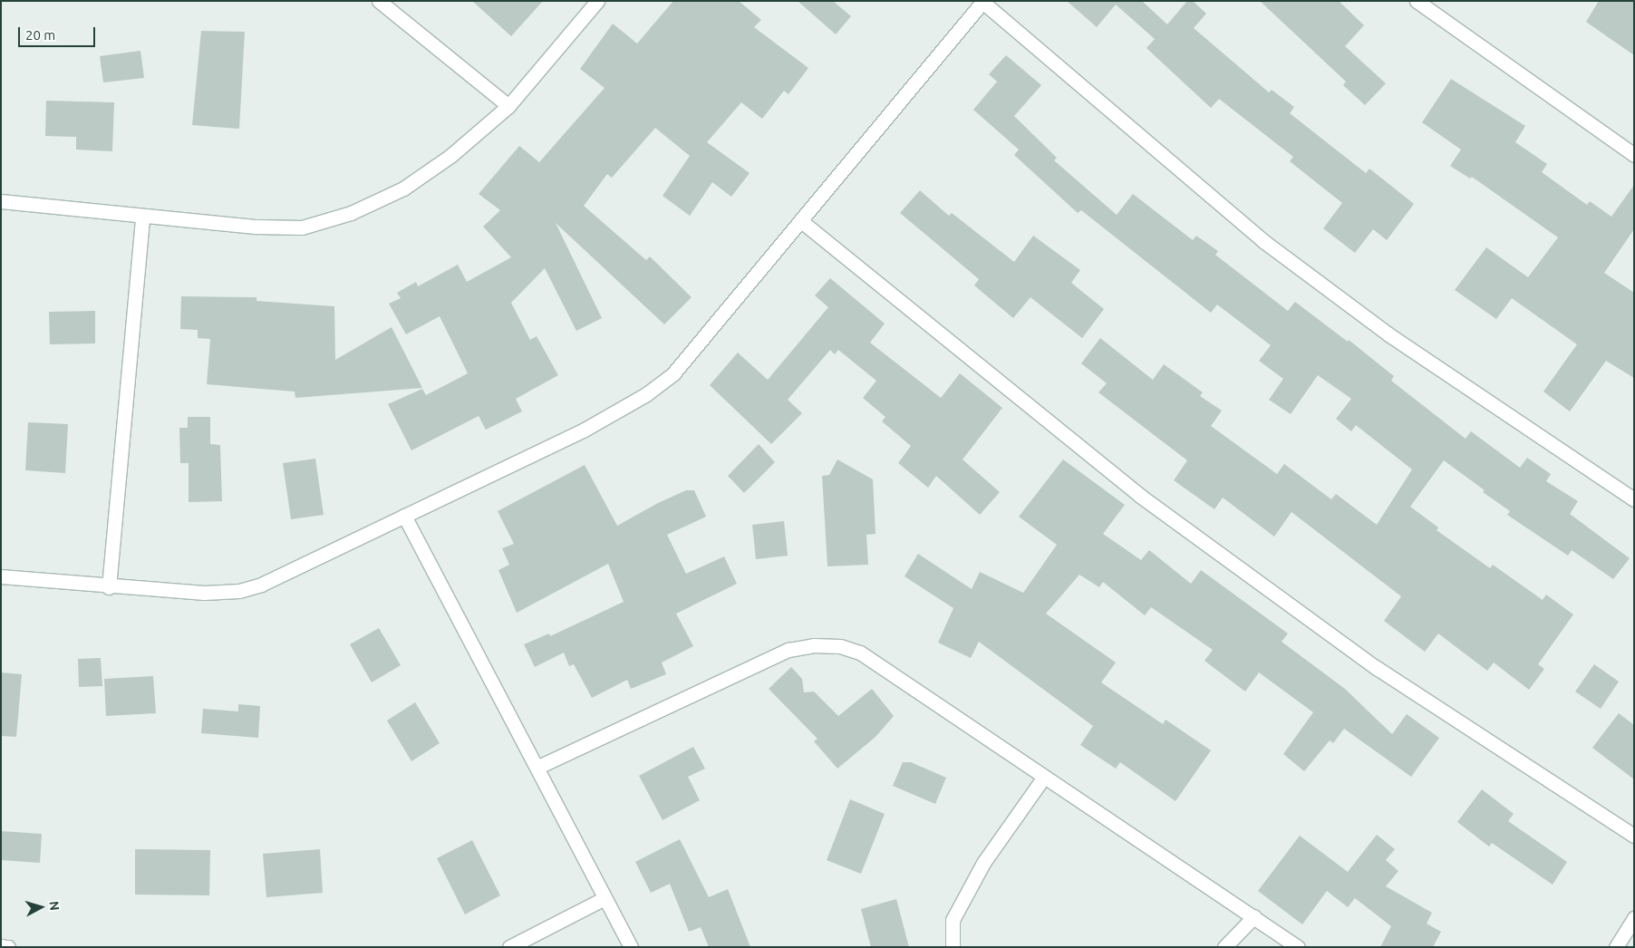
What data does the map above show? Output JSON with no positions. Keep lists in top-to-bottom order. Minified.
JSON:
{"scale_bar":"20 m","north":"right"}
